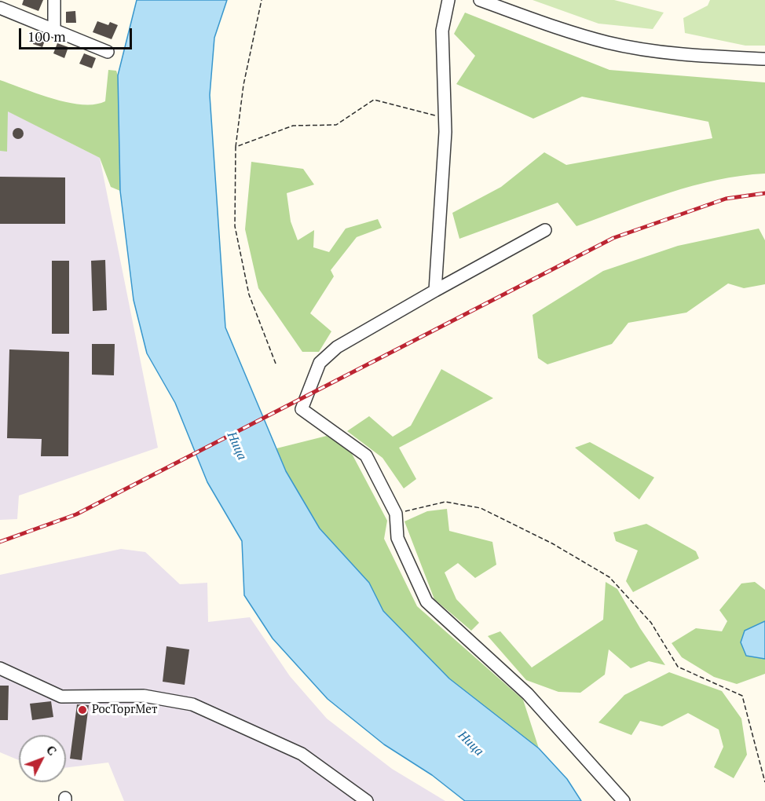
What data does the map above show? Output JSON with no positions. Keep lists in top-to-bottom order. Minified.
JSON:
{"water":["Ница"],"places":["РосТоргМет"],"scale_bar":"100 m","north":"top right"}
